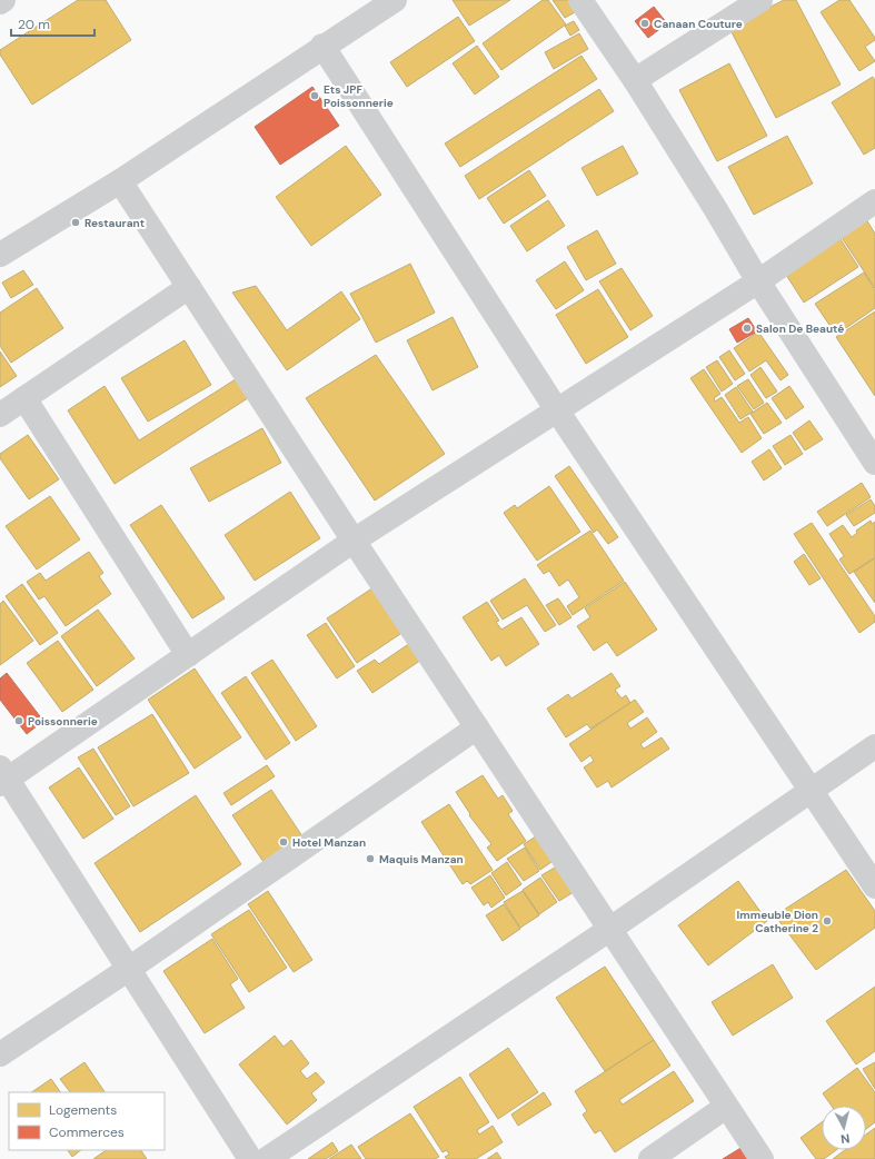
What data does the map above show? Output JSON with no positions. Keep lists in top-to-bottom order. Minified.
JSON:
{"places":["Canaan Couture","Ets JPF Poissonnerie","Restaurant","Salon De Beauté","Poissonnerie","Hotel Manzan","Maquis Manzan","Immeuble Dion Catherine 2"],"legend":["Logements","Commerces"],"scale_bar":"20 m","north":"bottom"}
